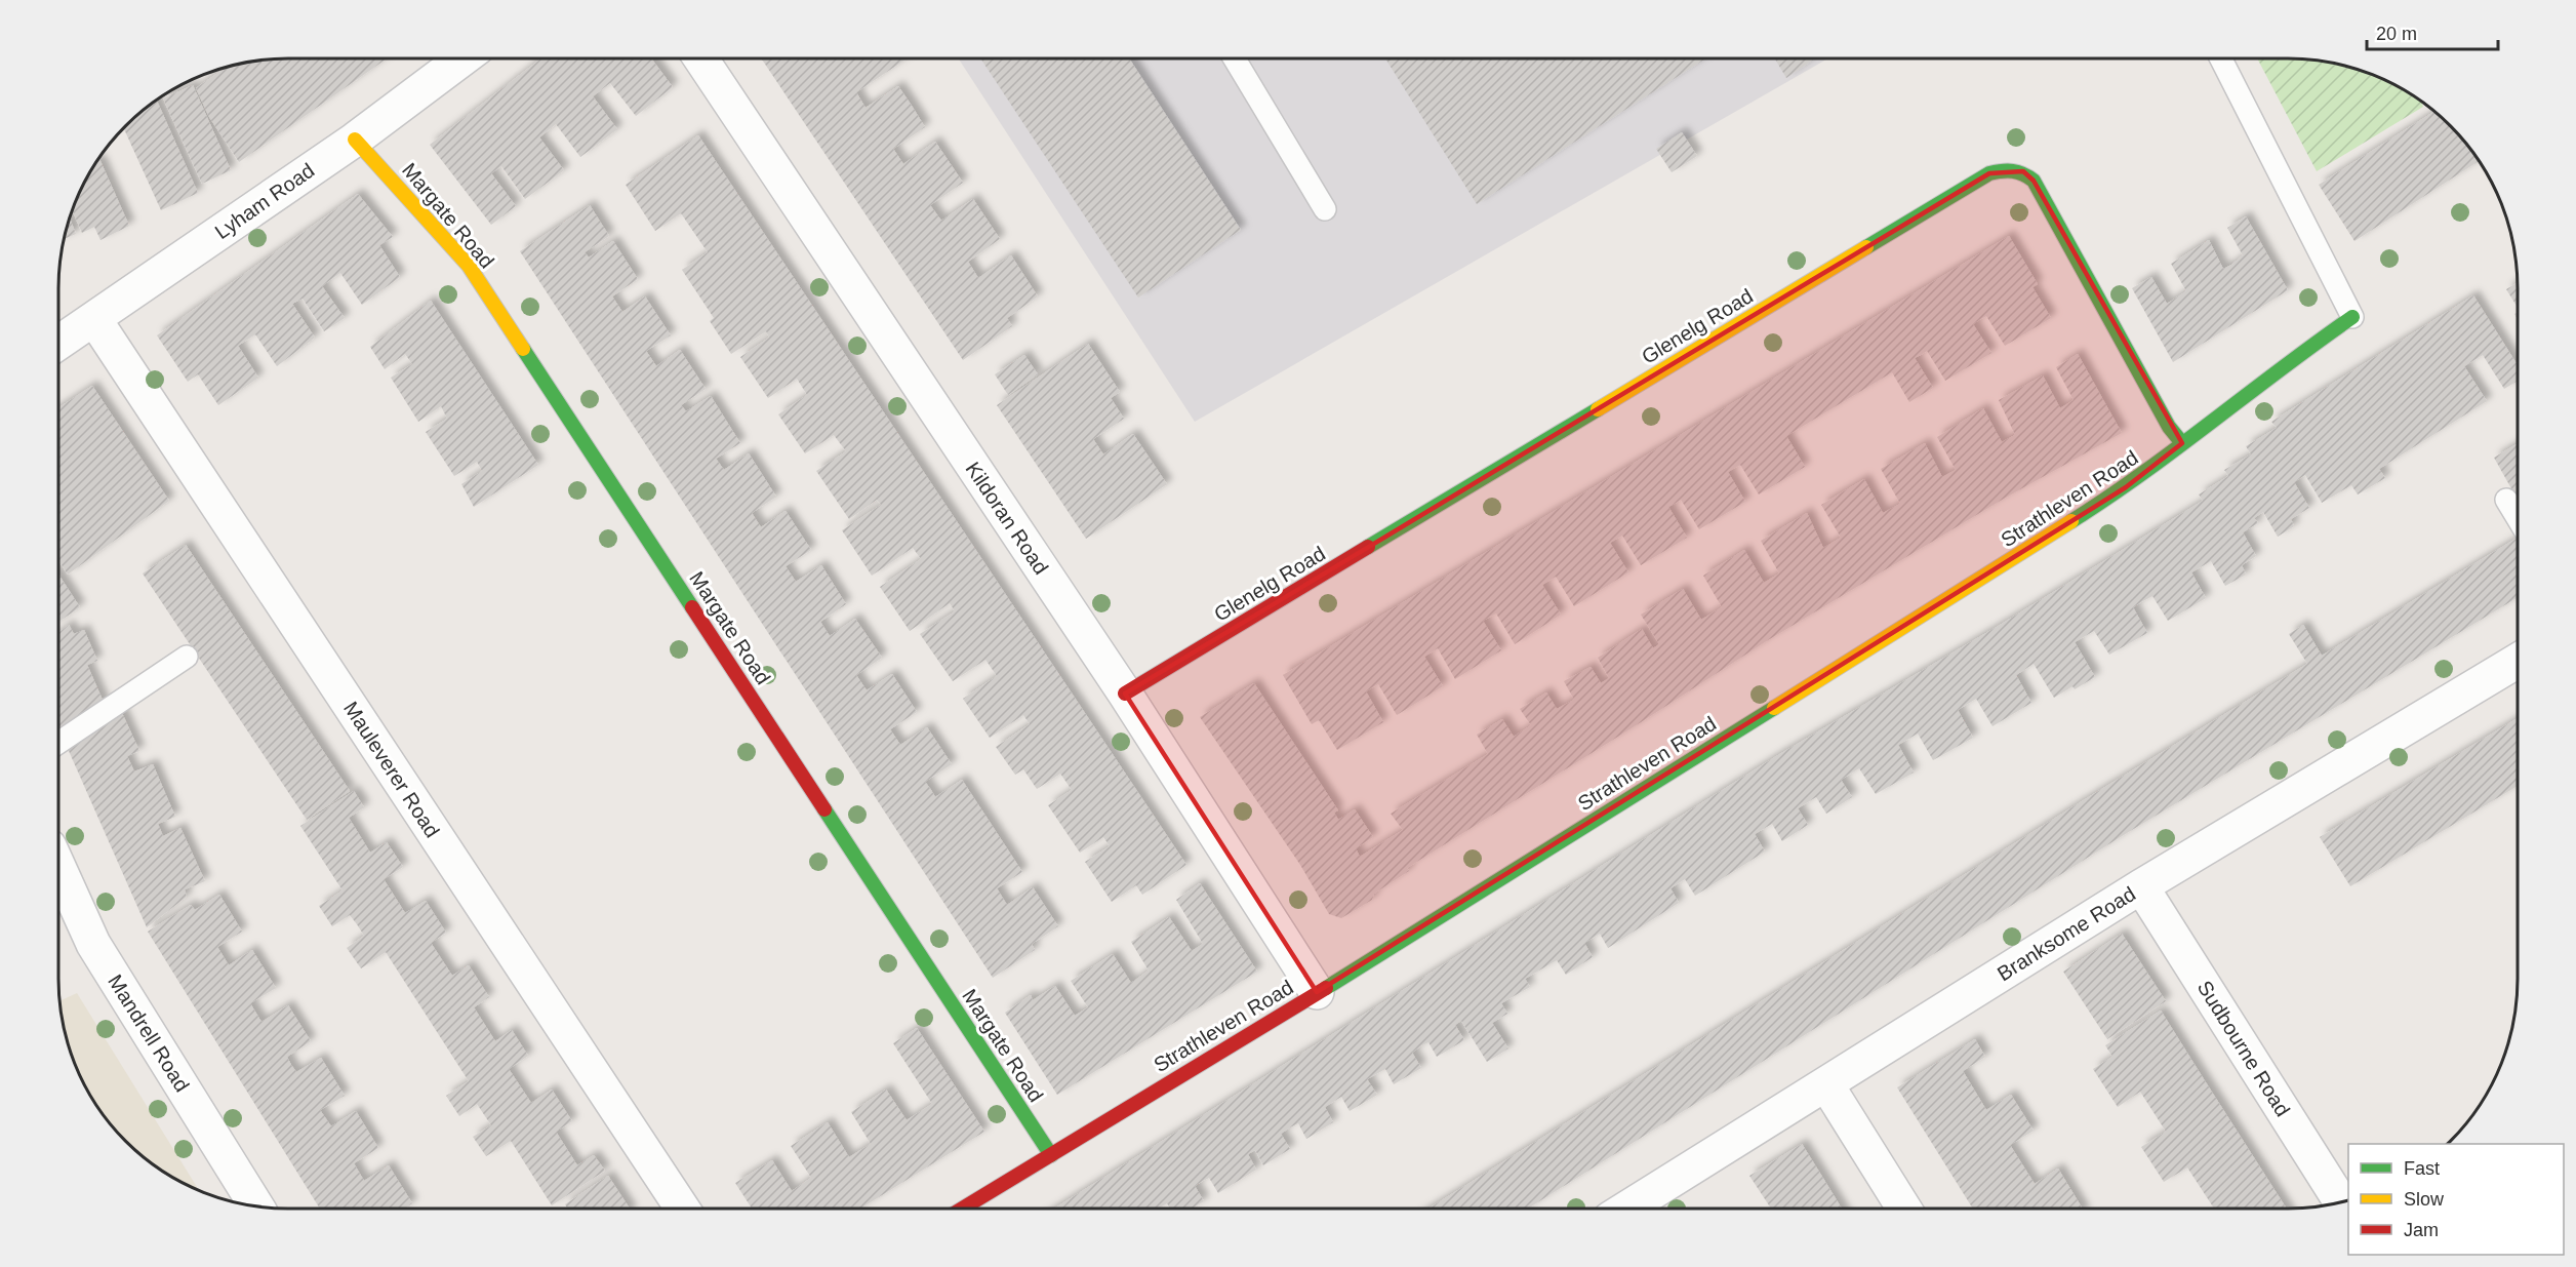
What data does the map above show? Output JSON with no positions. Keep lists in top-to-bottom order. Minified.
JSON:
{"streets":{"street":["Lyham Road","Margate Road","Glenelg Road","Strathleven Road","Kildoran Road","Mauleverer Road","Branksome Road","Mandrell Road","Sudbourne Road"]},"crossings":[["Lyham Road","Margate Road"],["Lyham Road","Mauleverer Road"],["Margate Road","Strathleven Road"],["Glenelg Road","Strathleven Road"],["Glenelg Road","Kildoran Road"],["Strathleven Road","Kildoran Road"],["Branksome Road","Sudbourne Road"]],"legend":["Fast","Slow","Jam"],"scale_bar":"20 m"}
